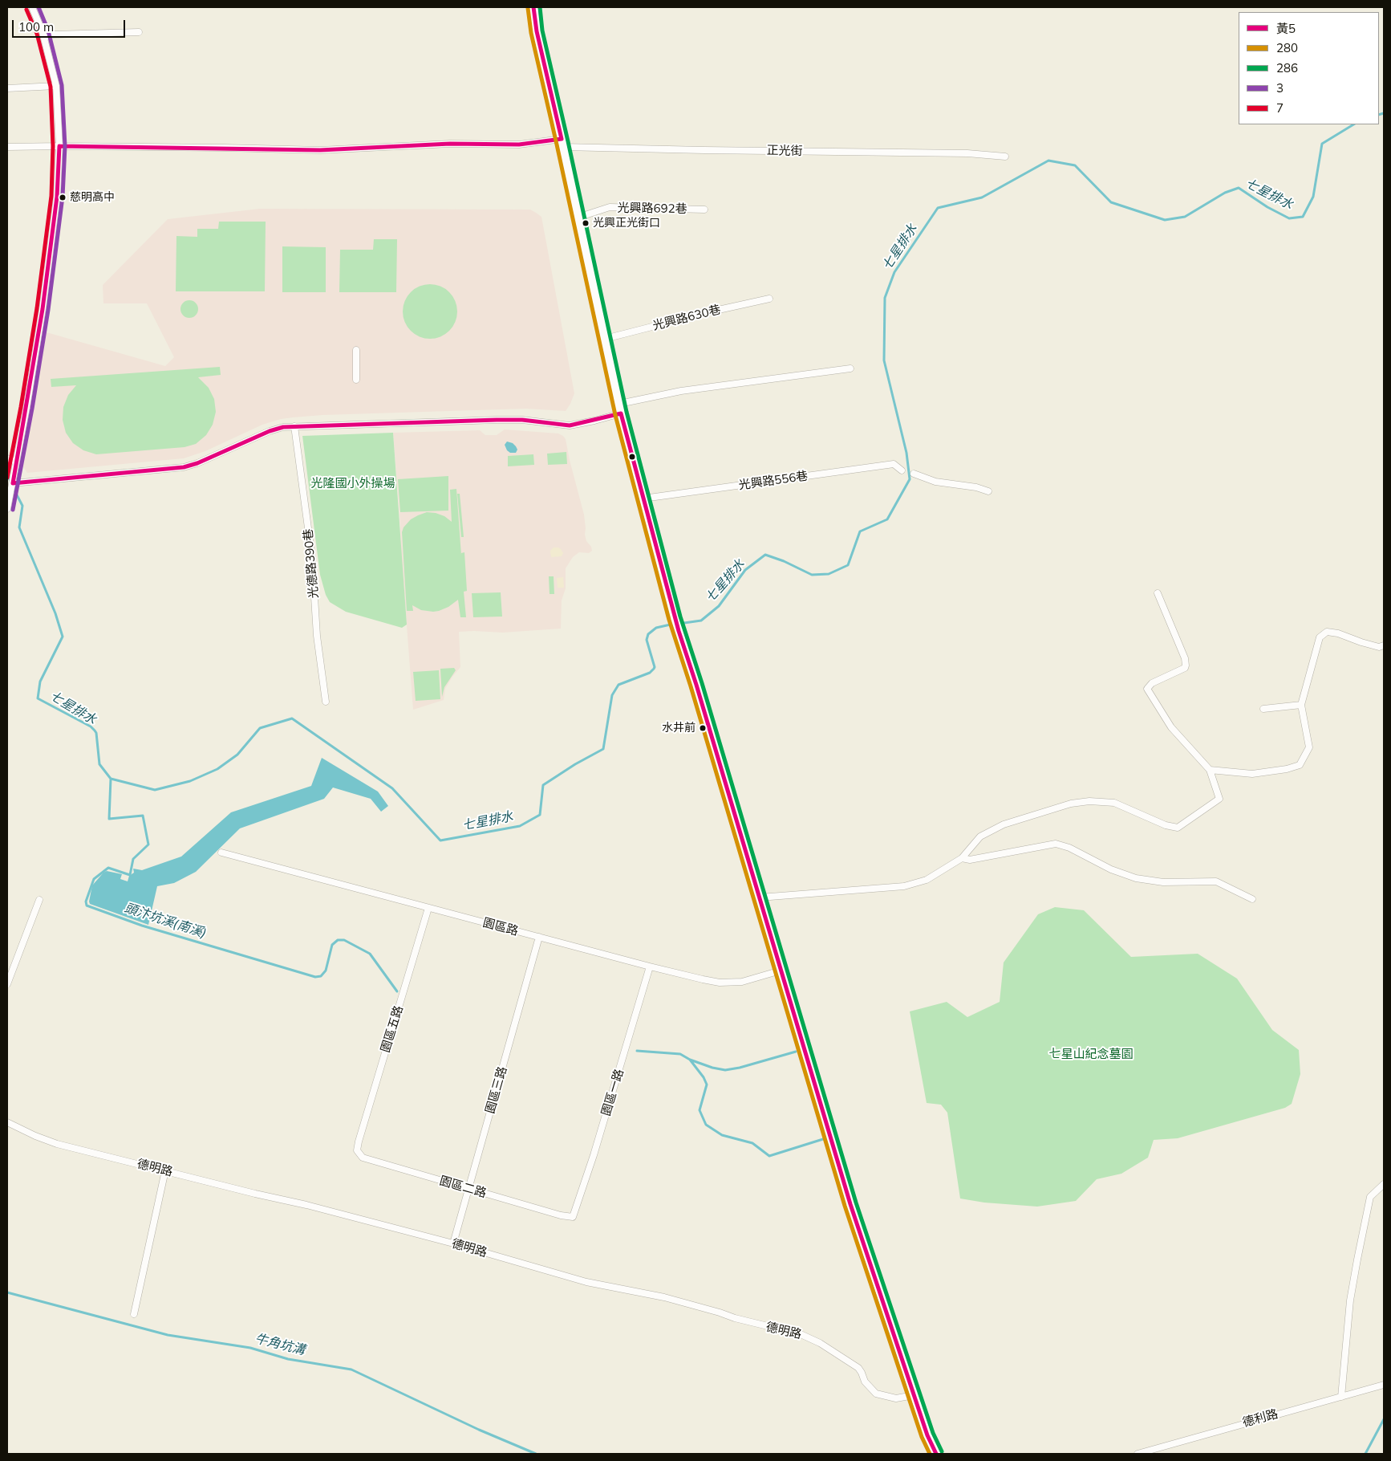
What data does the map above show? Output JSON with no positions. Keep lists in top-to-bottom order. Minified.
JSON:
{"streets":{"street":["正光街","光興路692巷","光興路630巷","光興路556巷","光德路390巷","園區路","園區五路","園區三路","園區一路","德明路","園區二路","德利路"]},"crossings":[["園區路","園區五路"],["園區路","園區三路"],["園區路","園區一路"],["園區五路","園區二路"],["園區三路","德明路"],["園區三路","園區二路"],["園區一路","園區二路"]],"water":["七星排水","頭汴坑溪(南溪)","牛角坑溝"],"parks":["光隆國小外操場","七星山紀念墓園"],"places":["慈明高中","光興正光街口","水井前"],"lines":["transit line 黃5","transit line 286","transit line 3","transit line 280","transit line 7"],"legend":["黃5","280","286","3","7"],"scale_bar":"100 m"}
